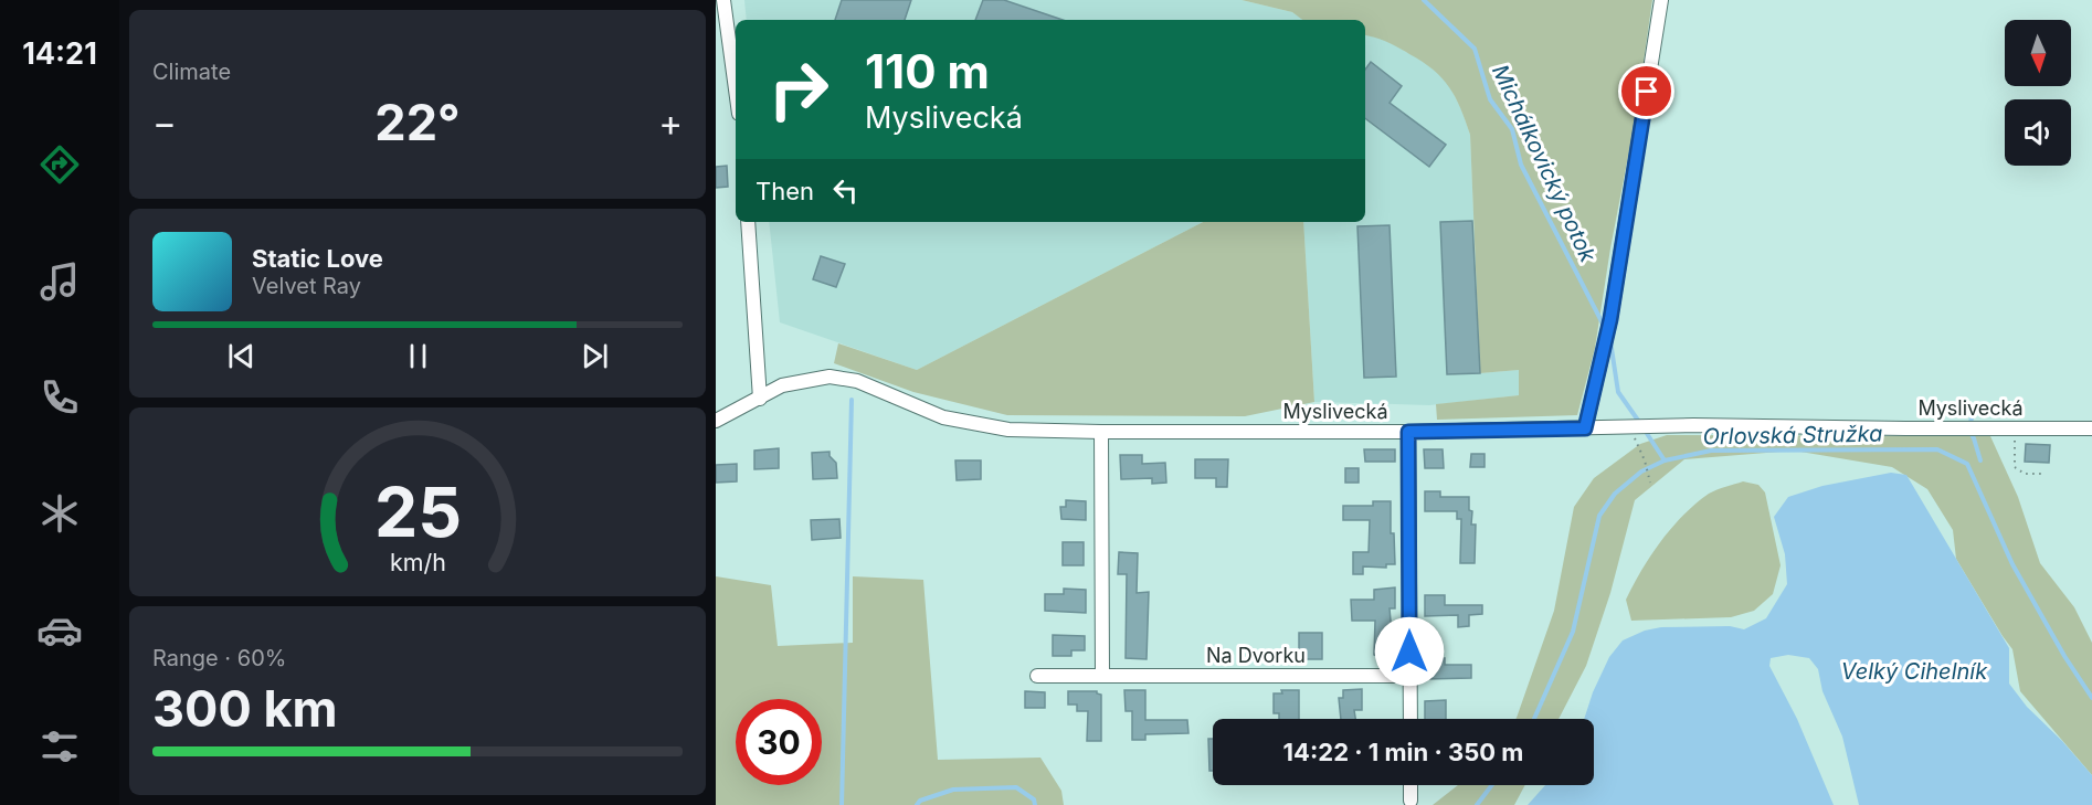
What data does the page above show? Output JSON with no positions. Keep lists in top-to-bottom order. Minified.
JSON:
{"streets":{"street":["Myslivecká","Na Dvorku"]},"water":["Michálkovický potok","Orlovská Stružka","Velký Cihelník"],"north":"bottom","page":{"tabs":"14:21","tile":["Climate",["Range · 60%","300 km"]],"turn":["110 m","Myslivecká"],"heat":["−","22°","+"],"then":"Then","song":["Static Love","Velvet Ray"],"limit":"30","trip":"14:22 · 1 min · 350 m","gauge":["25","km/h"]}}
